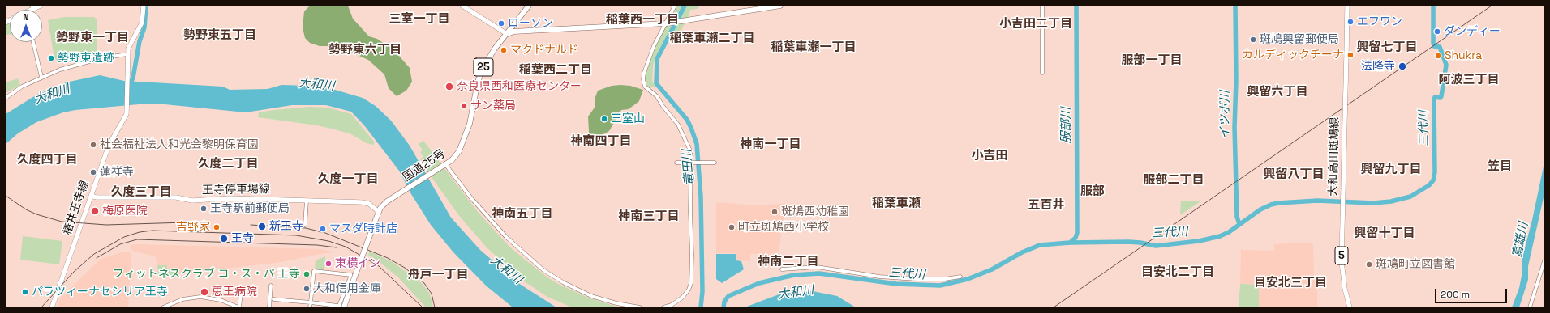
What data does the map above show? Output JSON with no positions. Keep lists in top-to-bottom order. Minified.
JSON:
{"streets":{"highway":["25","国道25号"],"main road":["大和高田斑鳩線","王寺停車場線","椿井王寺線","5"]},"crossings":[["国道25号","王寺停車場線"],["王寺停車場線","椿井王寺線"]],"districts":["三室一丁目","稲葉西一丁目","小吉田二丁目","勢野東五丁目","勢野東一丁目","稲葉車瀬二丁目","稲葉車瀬一丁目","興留七丁目","勢野東六丁目","服部一丁目","稲葉西二丁目","阿波三丁目","興留六丁目","神南四丁目","神南一丁目","小吉田","久度四丁目","久度二丁目","笠目","興留九丁目","興留八丁目","久度一丁目","服部二丁目","服部","久度三丁目","稲葉車瀬","五百井","神南五丁目","神南三丁目","興留十丁目","神南二丁目","目安北二丁目","舟戸一丁目","目安北三丁目"],"water":["大和川","イツボ川","服部川","三代川","竜田川","富雄川"],"places":["エフワン","ローソン","ダンディー","斑鳩興留郵便局","マクドナルド","カルディックチーナ","Shukra","勢野東遺跡","法隆寺","奈良県西和医療センター","サン薬局","三室山","社会福祉法人和光会黎明保育園","蓮祥寺","王寺駅前郵便局","梅原医院","斑鳩西幼稚園","新王寺","吉野家","町立斑鳩西小学校","マスダ時計店","王寺","東横イン","斑鳩町立図書館","フィットネスクラブ コ・ス・パ 王寺","大和信用金庫","パラツィーナセシリア王寺","恵王病院"],"scale_bar":"200 m","north":"top"}
